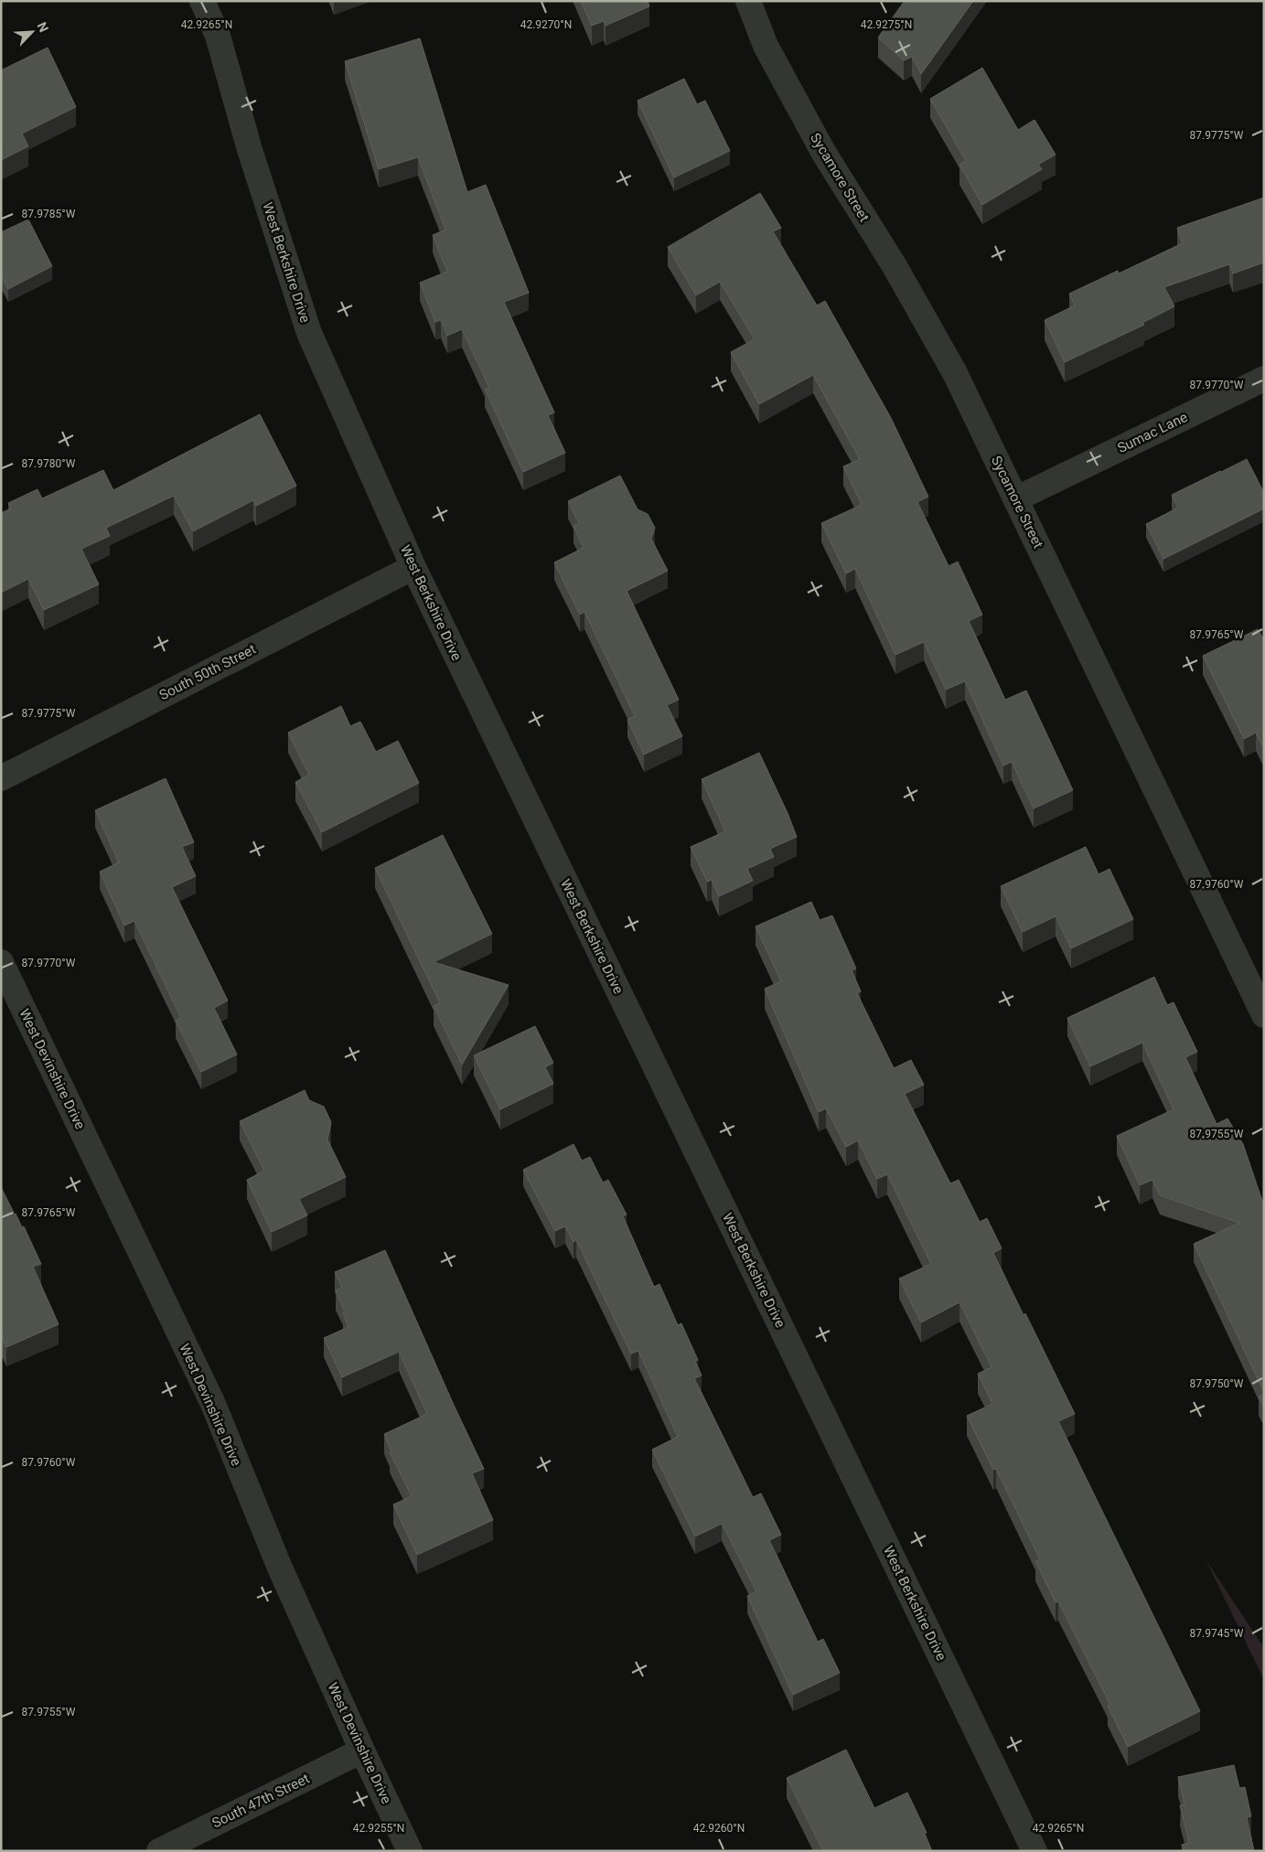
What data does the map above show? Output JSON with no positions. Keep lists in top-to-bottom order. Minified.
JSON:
{"streets":{"street":["Sycamore Street","West Berkshire Drive","Sumac Lane","South 50th Street","West Devinshire Drive","South 47th Street"]},"crossings":[["Sycamore Street","Sumac Lane"],["West Berkshire Drive","South 50th Street"],["West Devinshire Drive","South 47th Street"]],"north":"top right","coordinates":["42.9265°N","42.9270°N","42.9275°N","87.9775°W","87.9785°W","87.9770°W","87.9780°W","87.9765°W","87.9760°W","87.9755°W","87.9750°W","87.9745°W","42.9255°N","42.9260°N"]}
